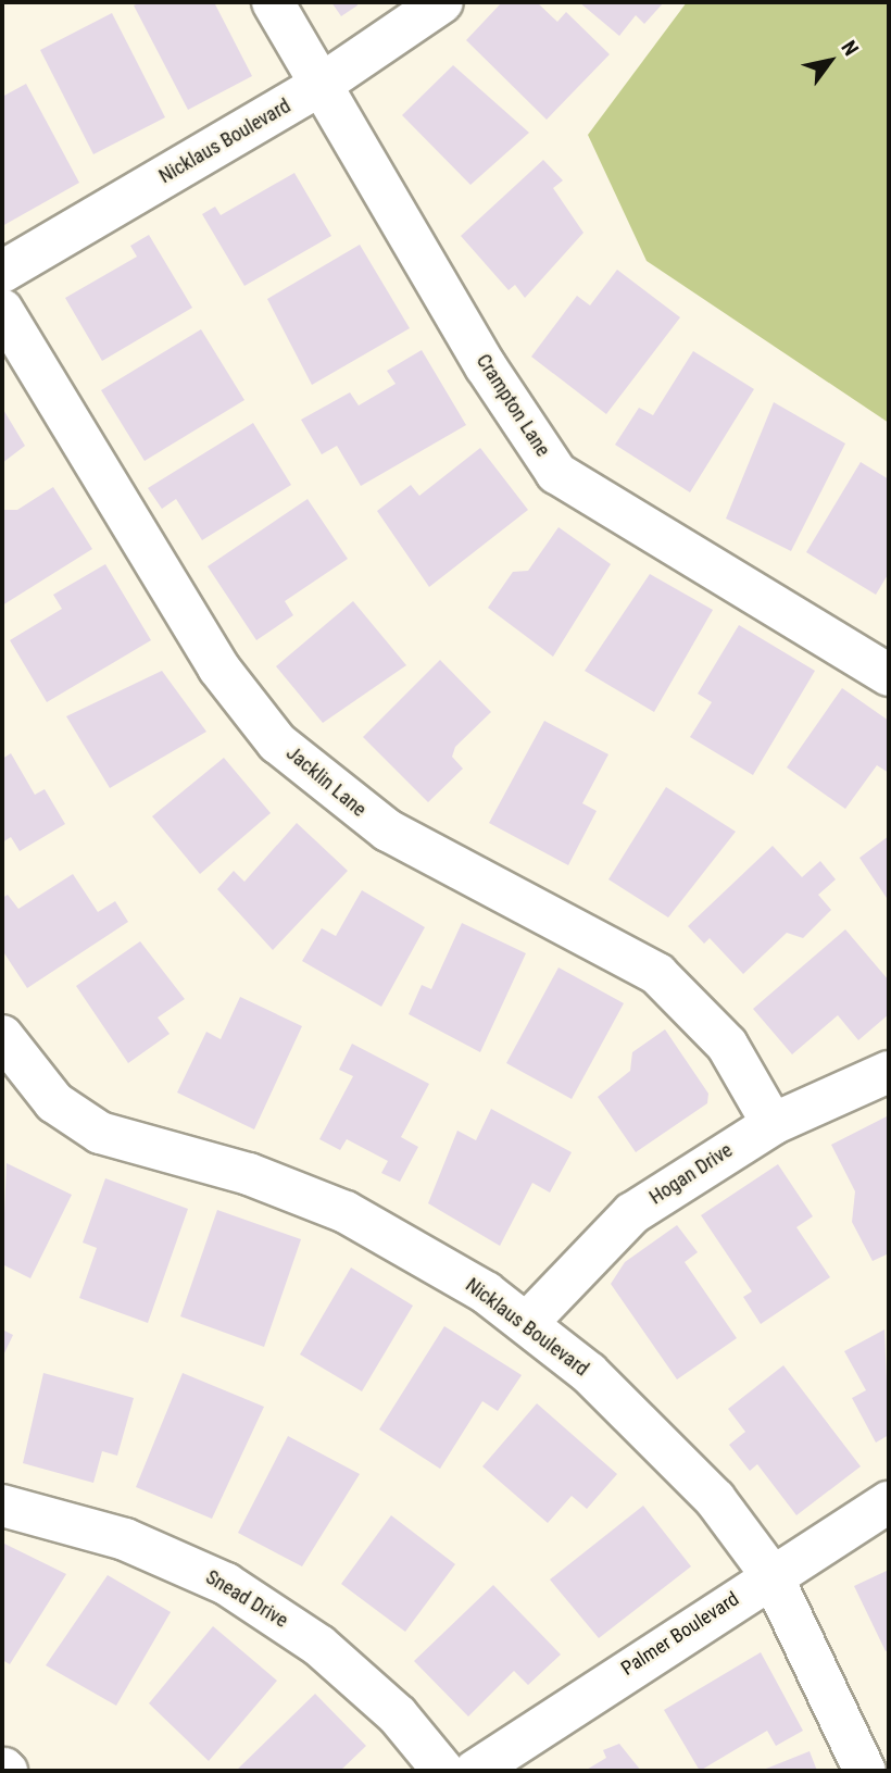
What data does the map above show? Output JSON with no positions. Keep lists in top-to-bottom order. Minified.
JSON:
{"streets":{"street":["Nicklaus Boulevard","Crampton Lane","Jacklin Lane","Hogan Drive","Snead Drive","Palmer Boulevard"]},"crossings":[["Nicklaus Boulevard","Crampton Lane"],["Nicklaus Boulevard","Hogan Drive"],["Nicklaus Boulevard","Palmer Boulevard"],["Jacklin Lane","Hogan Drive"]],"north":"top right"}
